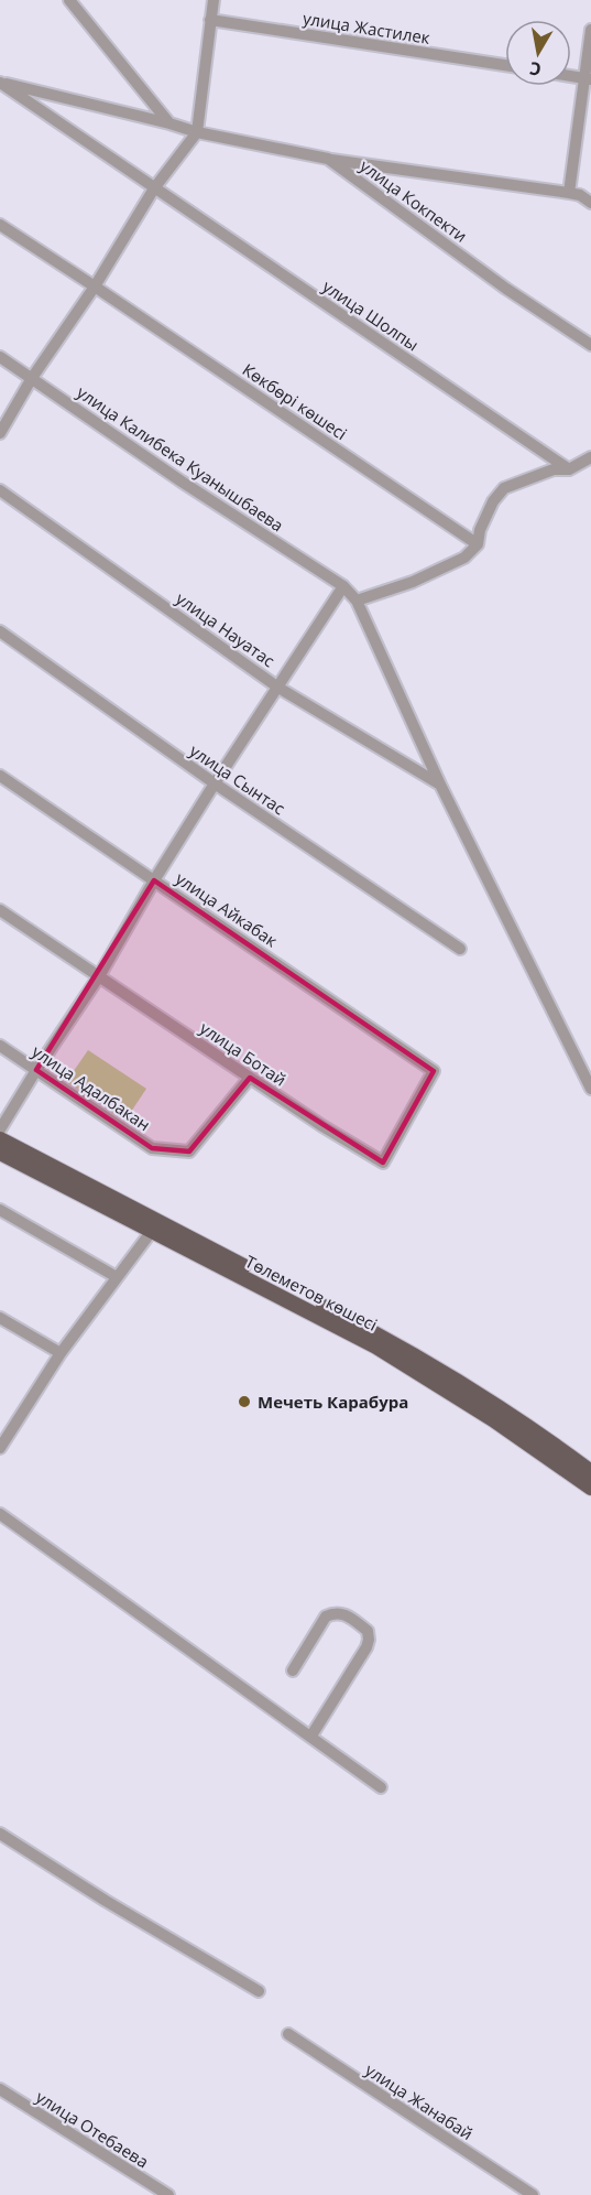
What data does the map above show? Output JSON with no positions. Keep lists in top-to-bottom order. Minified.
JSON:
{"streets":{"main road":["Төлеметов көшесі"],"street":["улица Жастилек","улица Кокпекти","улица Шолпы","Көкбөрі көшесі","улица Калибека Куанышбаева","улица Науатас","улица Сынтас","улица Айкабак","улица Ботай","улица Адалбакан","улица Жанабай","улица Отебаева"]},"crossings":[["улица Кокпекти","улица Шолпы"],["улица Калибека Куанышбаева","улица Науатас"],["улица Айкабак","улица Ботай"],["улица Ботай","улица Адалбакан"]],"places":["Мечеть Карабура"],"north":"bottom"}
